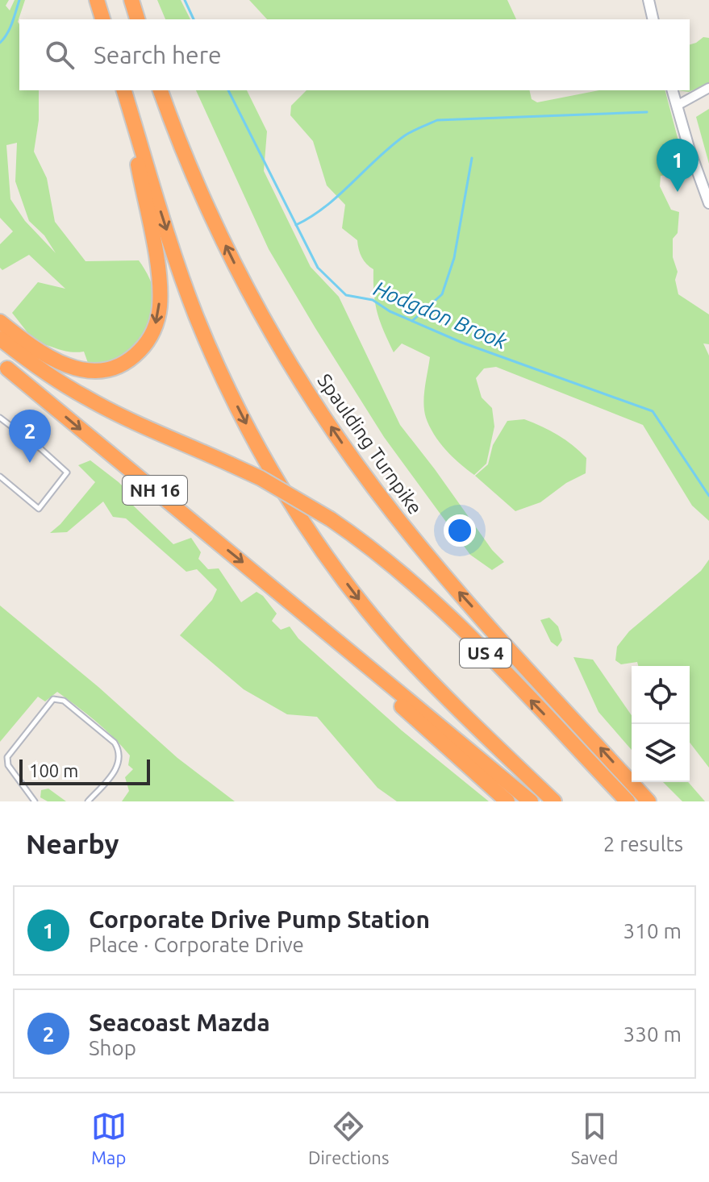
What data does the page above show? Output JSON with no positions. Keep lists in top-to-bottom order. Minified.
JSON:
{"streets":{"highway":["Spaulding Turnpike","NH 16","US 4"]},"water":["Hodgdon Brook"],"scale_bar":"100 m","page":{"search":"Search here","pins":["1","2"],"scale":"100 m","heading":["Nearby","2 results"],"list":[{"mark":"1","name":"Corporate Drive Pump Station","note":"Place · Corporate Drive","value":"310 m"},{"mark":"2","name":"Seacoast Mazda","note":"Shop","value":"330 m"}],"nav":["Map","Directions","Saved"]}}
